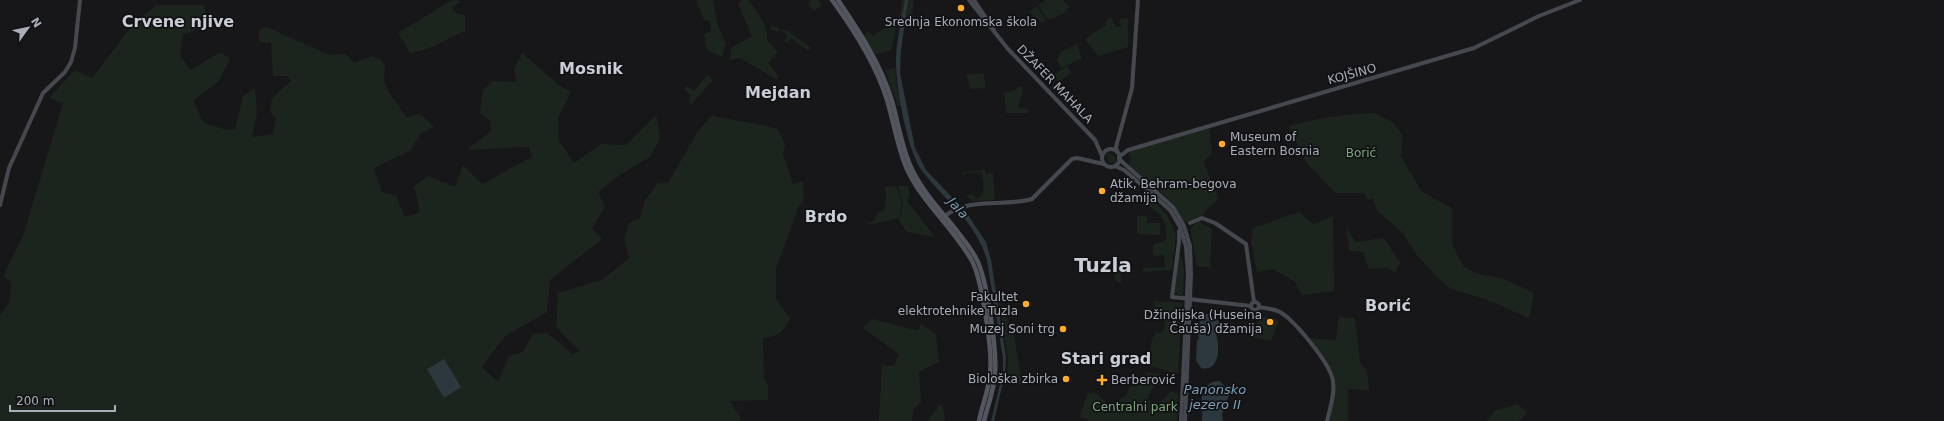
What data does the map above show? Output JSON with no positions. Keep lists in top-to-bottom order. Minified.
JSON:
{"streets":{"street":["KOJŠINO","DŽAFER MAHALA"]},"crossings":[["KOJŠINO","DŽAFER MAHALA"]],"districts":["Crvene njive","Mosnik","Mejdan","Brdo","Tuzla","Borić","Stari grad"],"water":["Jala","Panonsko jezero II"],"parks":["Borić","Centralni park"],"places":{"other":["Srednja Ekonomska škola","Museum of Eastern Bosnia","Atik, Behram-begova džamija","Fakultet elektrotehnike Tuzla","Džindijska (Huseina Čauša) džamija","Muzej Soni trg","Biološka zbirka"],"health":["Berberović"]},"scale_bar":"200 m","north":"top right"}
